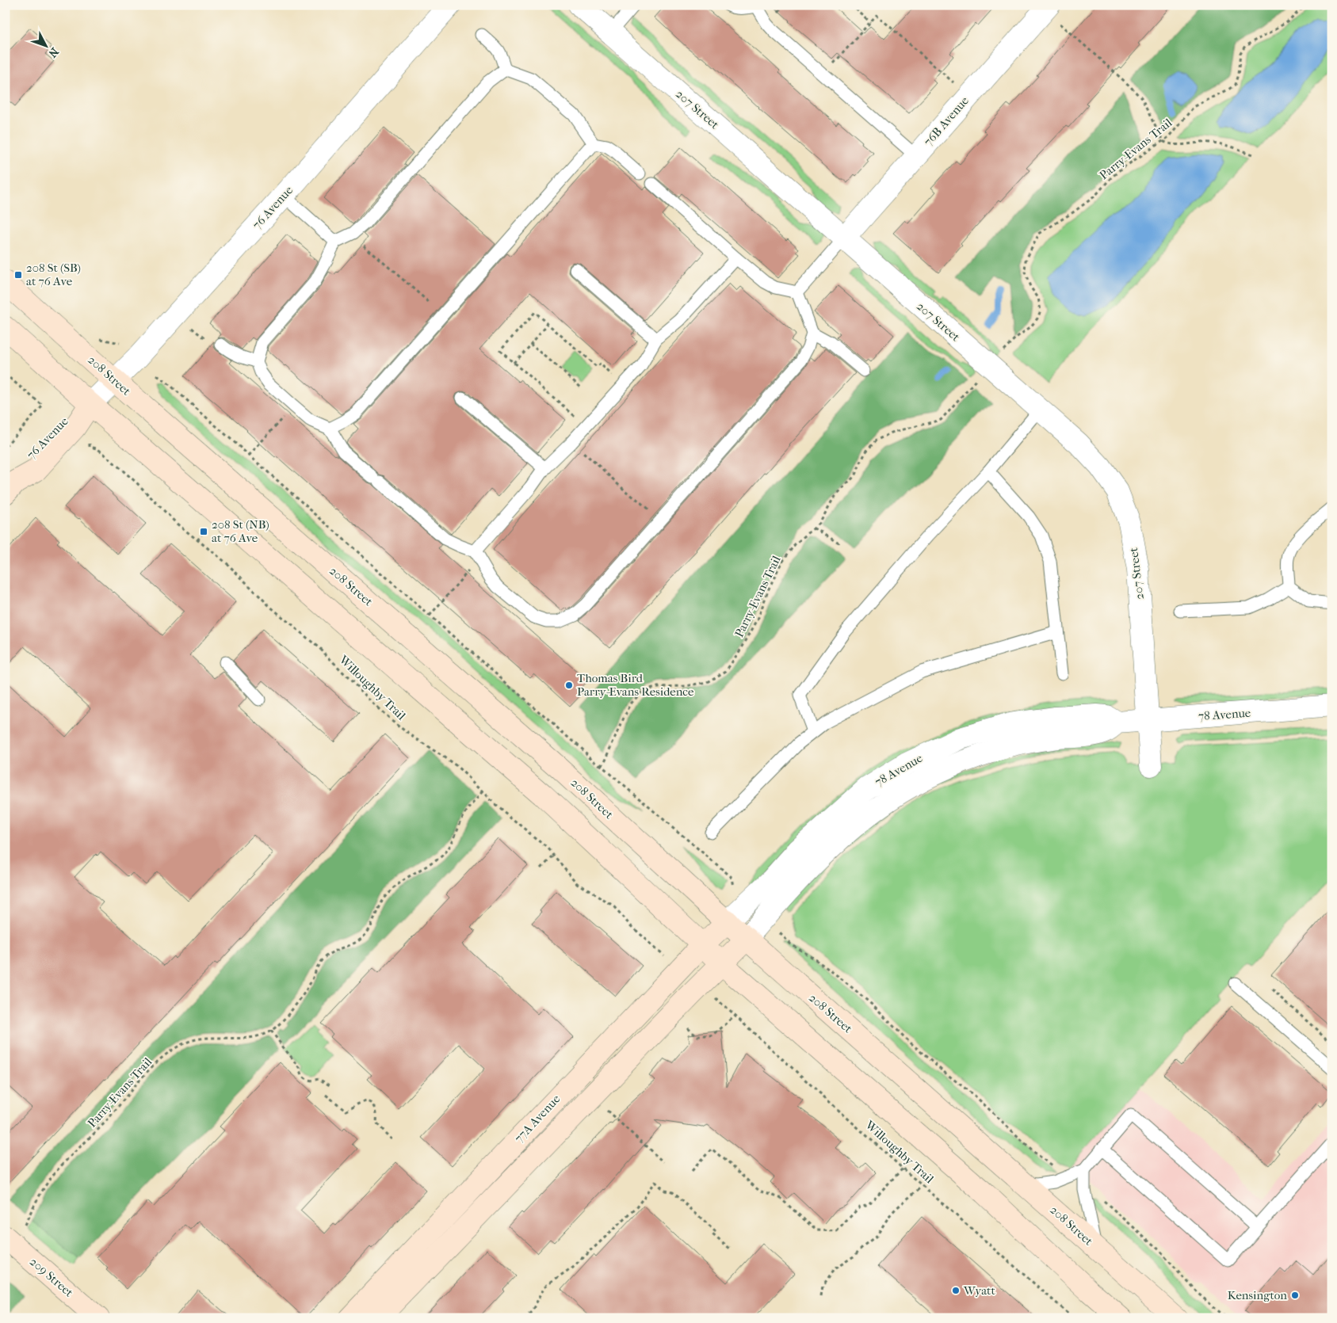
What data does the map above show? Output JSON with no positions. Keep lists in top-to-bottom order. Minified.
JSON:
{"streets":{"main road":["76 Avenue","208 Street","77A Avenue","209 Street"],"street":["207 Street","76B Avenue","78 Avenue"],"path":["Parry-Evans Trail","Willoughby Trail"]},"crossings":[["207 Street","76B Avenue"],["207 Street","78 Avenue"],["Parry-Evans Trail","Willoughby Trail"],["Parry-Evans Trail","209 Street"],["76 Avenue","208 Street"],["208 Street","78 Avenue"],["208 Street","77A Avenue"],["78 Avenue","77A Avenue"]],"places":{"transit":["208 St (SB) at 76 Ave","208 St (NB) at 76 Ave"],"other":["Thomas Bird Parry-Evans Residence","Wyatt","Kensington"]},"north":"bottom right"}
